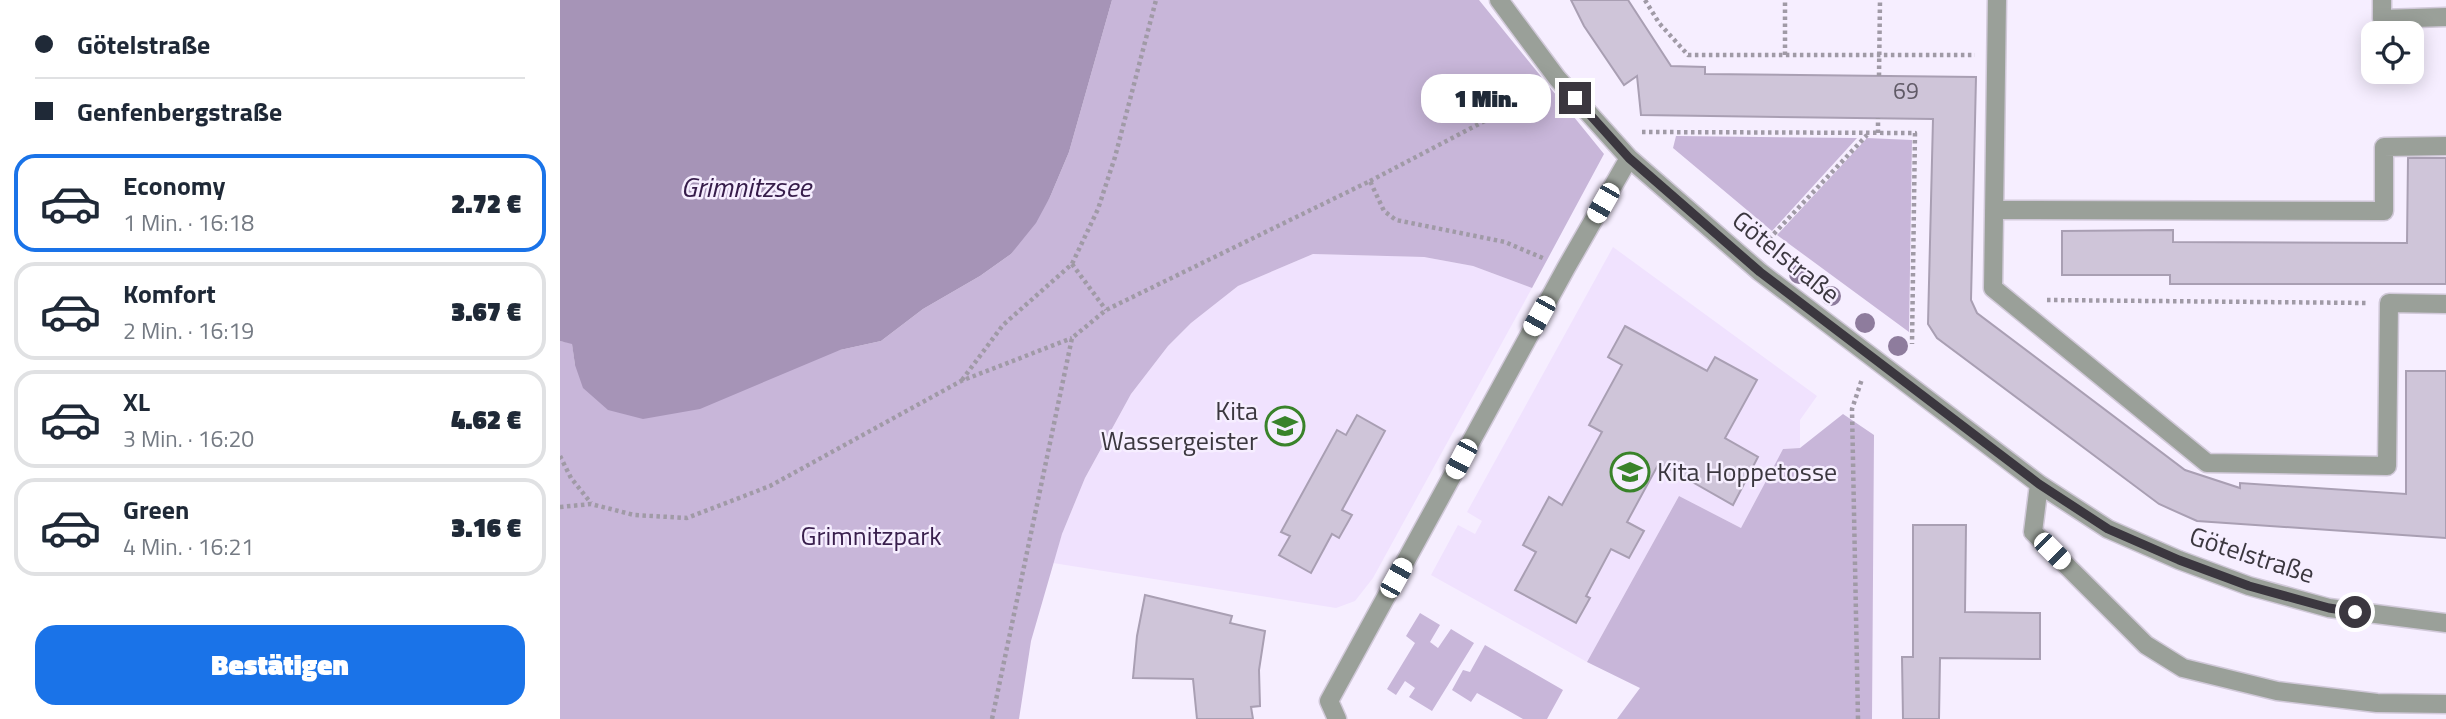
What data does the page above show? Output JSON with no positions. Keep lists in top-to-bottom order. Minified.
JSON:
{"streets":{"street":["Götelstraße"]},"water":["Grimnitzsee"],"parks":["Grimnitzpark"],"places":{"school or university":["Kita Wassergeister","Kita Hoppetosse"]},"house_numbers":["69"],"page":{"banner":["Götelstraße","Genfenbergstraße"],"bubble":"1 Min.","list":[{"name":"Economy","note":"1 Min. · 16:18","value":"2.72 €"},{"name":"Komfort","note":"2 Min. · 16:19","value":"3.67 €"},{"name":"XL","note":"3 Min. · 16:20","value":"4.62 €"},{"name":"Green","note":"4 Min. · 16:21","value":"3.16 €"}],"buttons":"Bestätigen"}}
